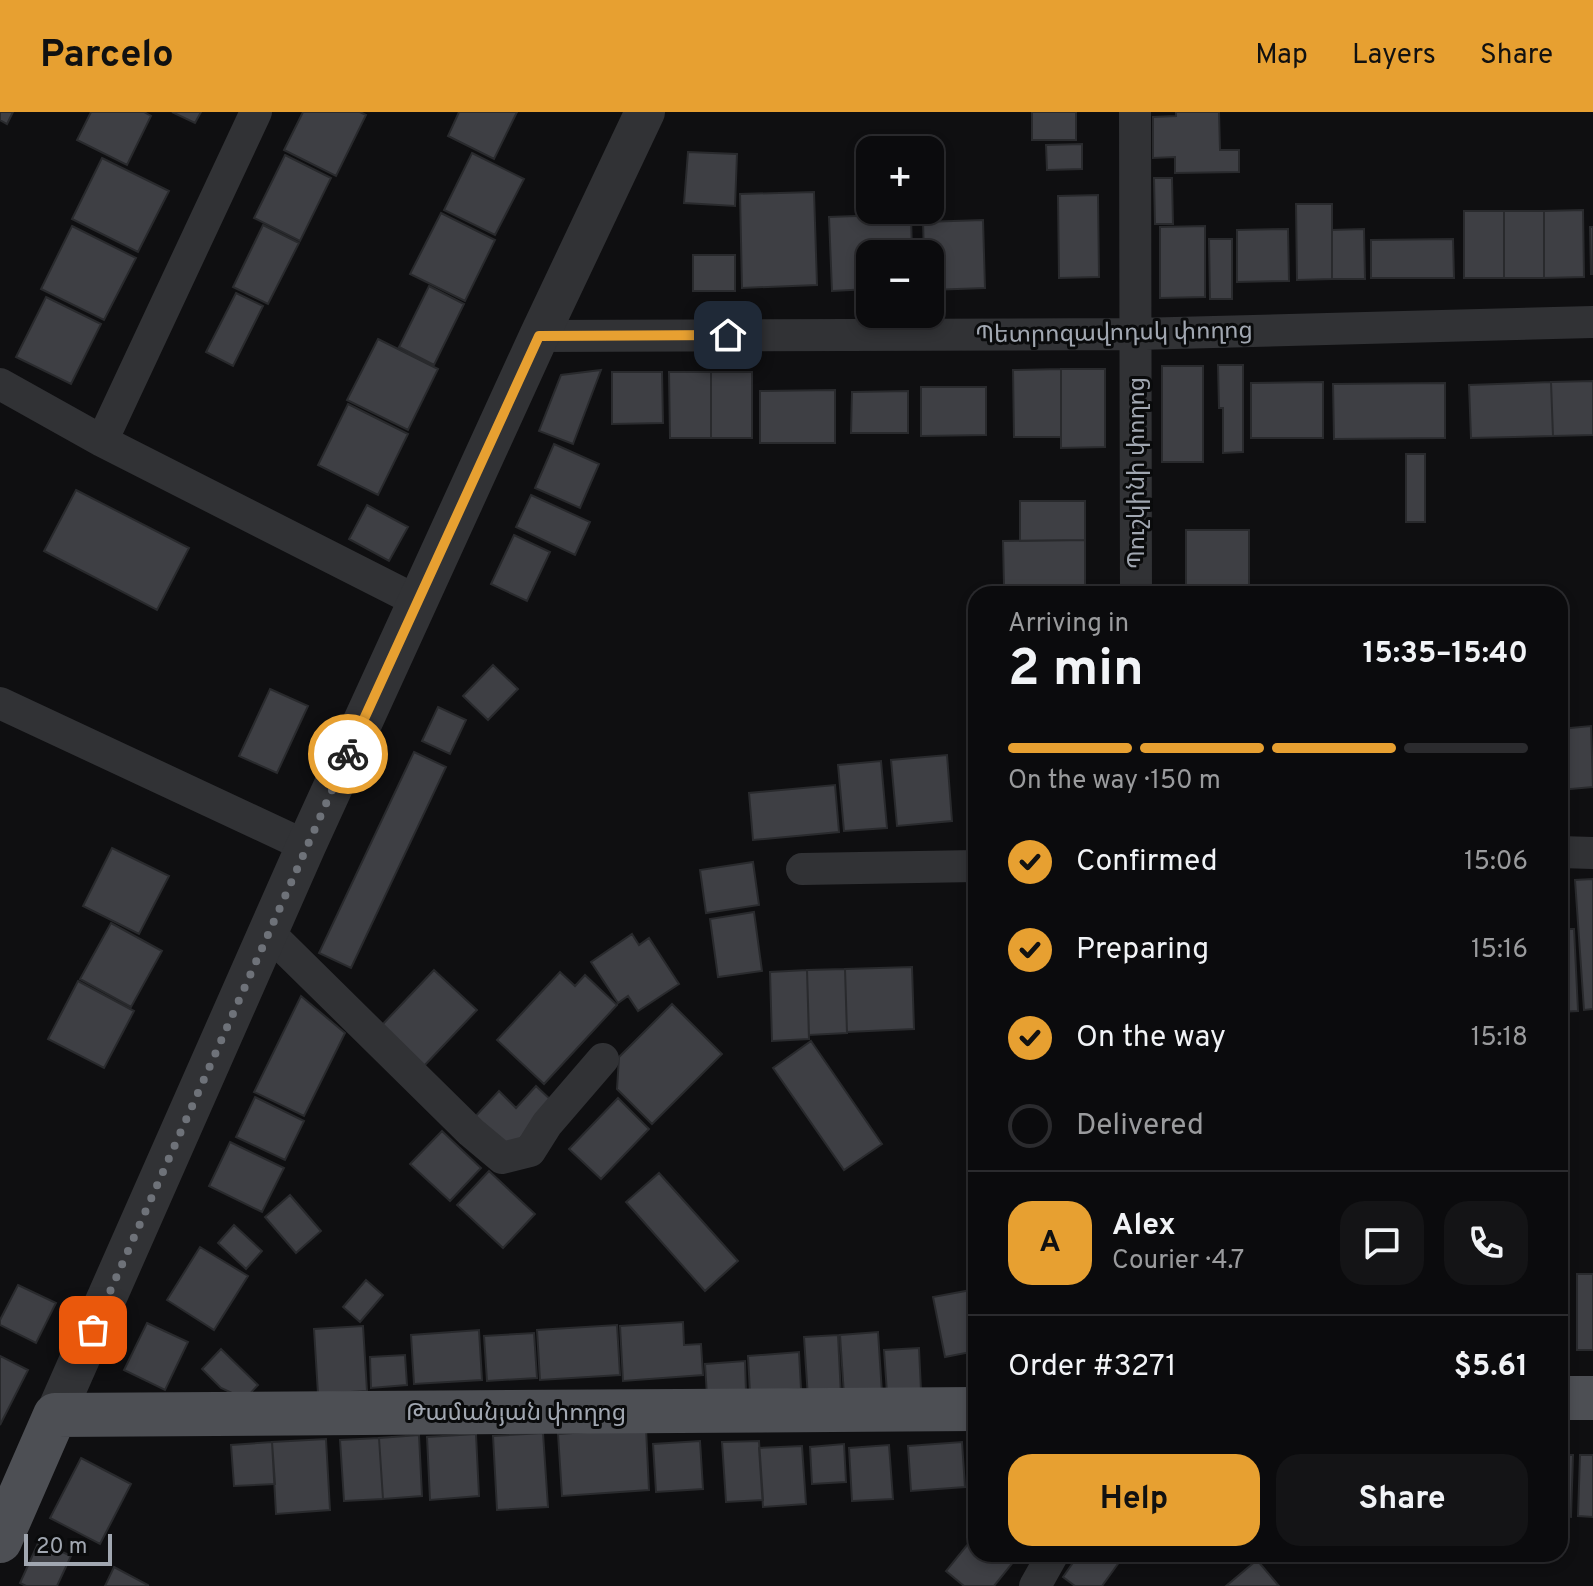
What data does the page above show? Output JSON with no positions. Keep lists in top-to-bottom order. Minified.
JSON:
{"streets":{"main road":["Թամանյան փողոց"],"street":["Պետրոզավոդսկ փողոց","Պուշկինի փողոց"]},"crossings":[["Պետրոզավոդսկ փողոց","Պուշկինի փողոց"]],"scale_bar":"20 m","page":{"header":"Parcelo","nav":["Map","Layers","Share"],"map_buttons":["+","−"],"heading":["2 min","Arriving in","15:35–15:40"],"panel":["Alex","Courier · 4.7","Order #3271","$5.61"],"bar":"On the way · 150 m","list":[["Confirmed","15:06"],["Preparing","15:16"],["On the way","15:18"],"Delivered"],"round":"A","buttons":["Help","Share"],"scale":"20 m"}}
